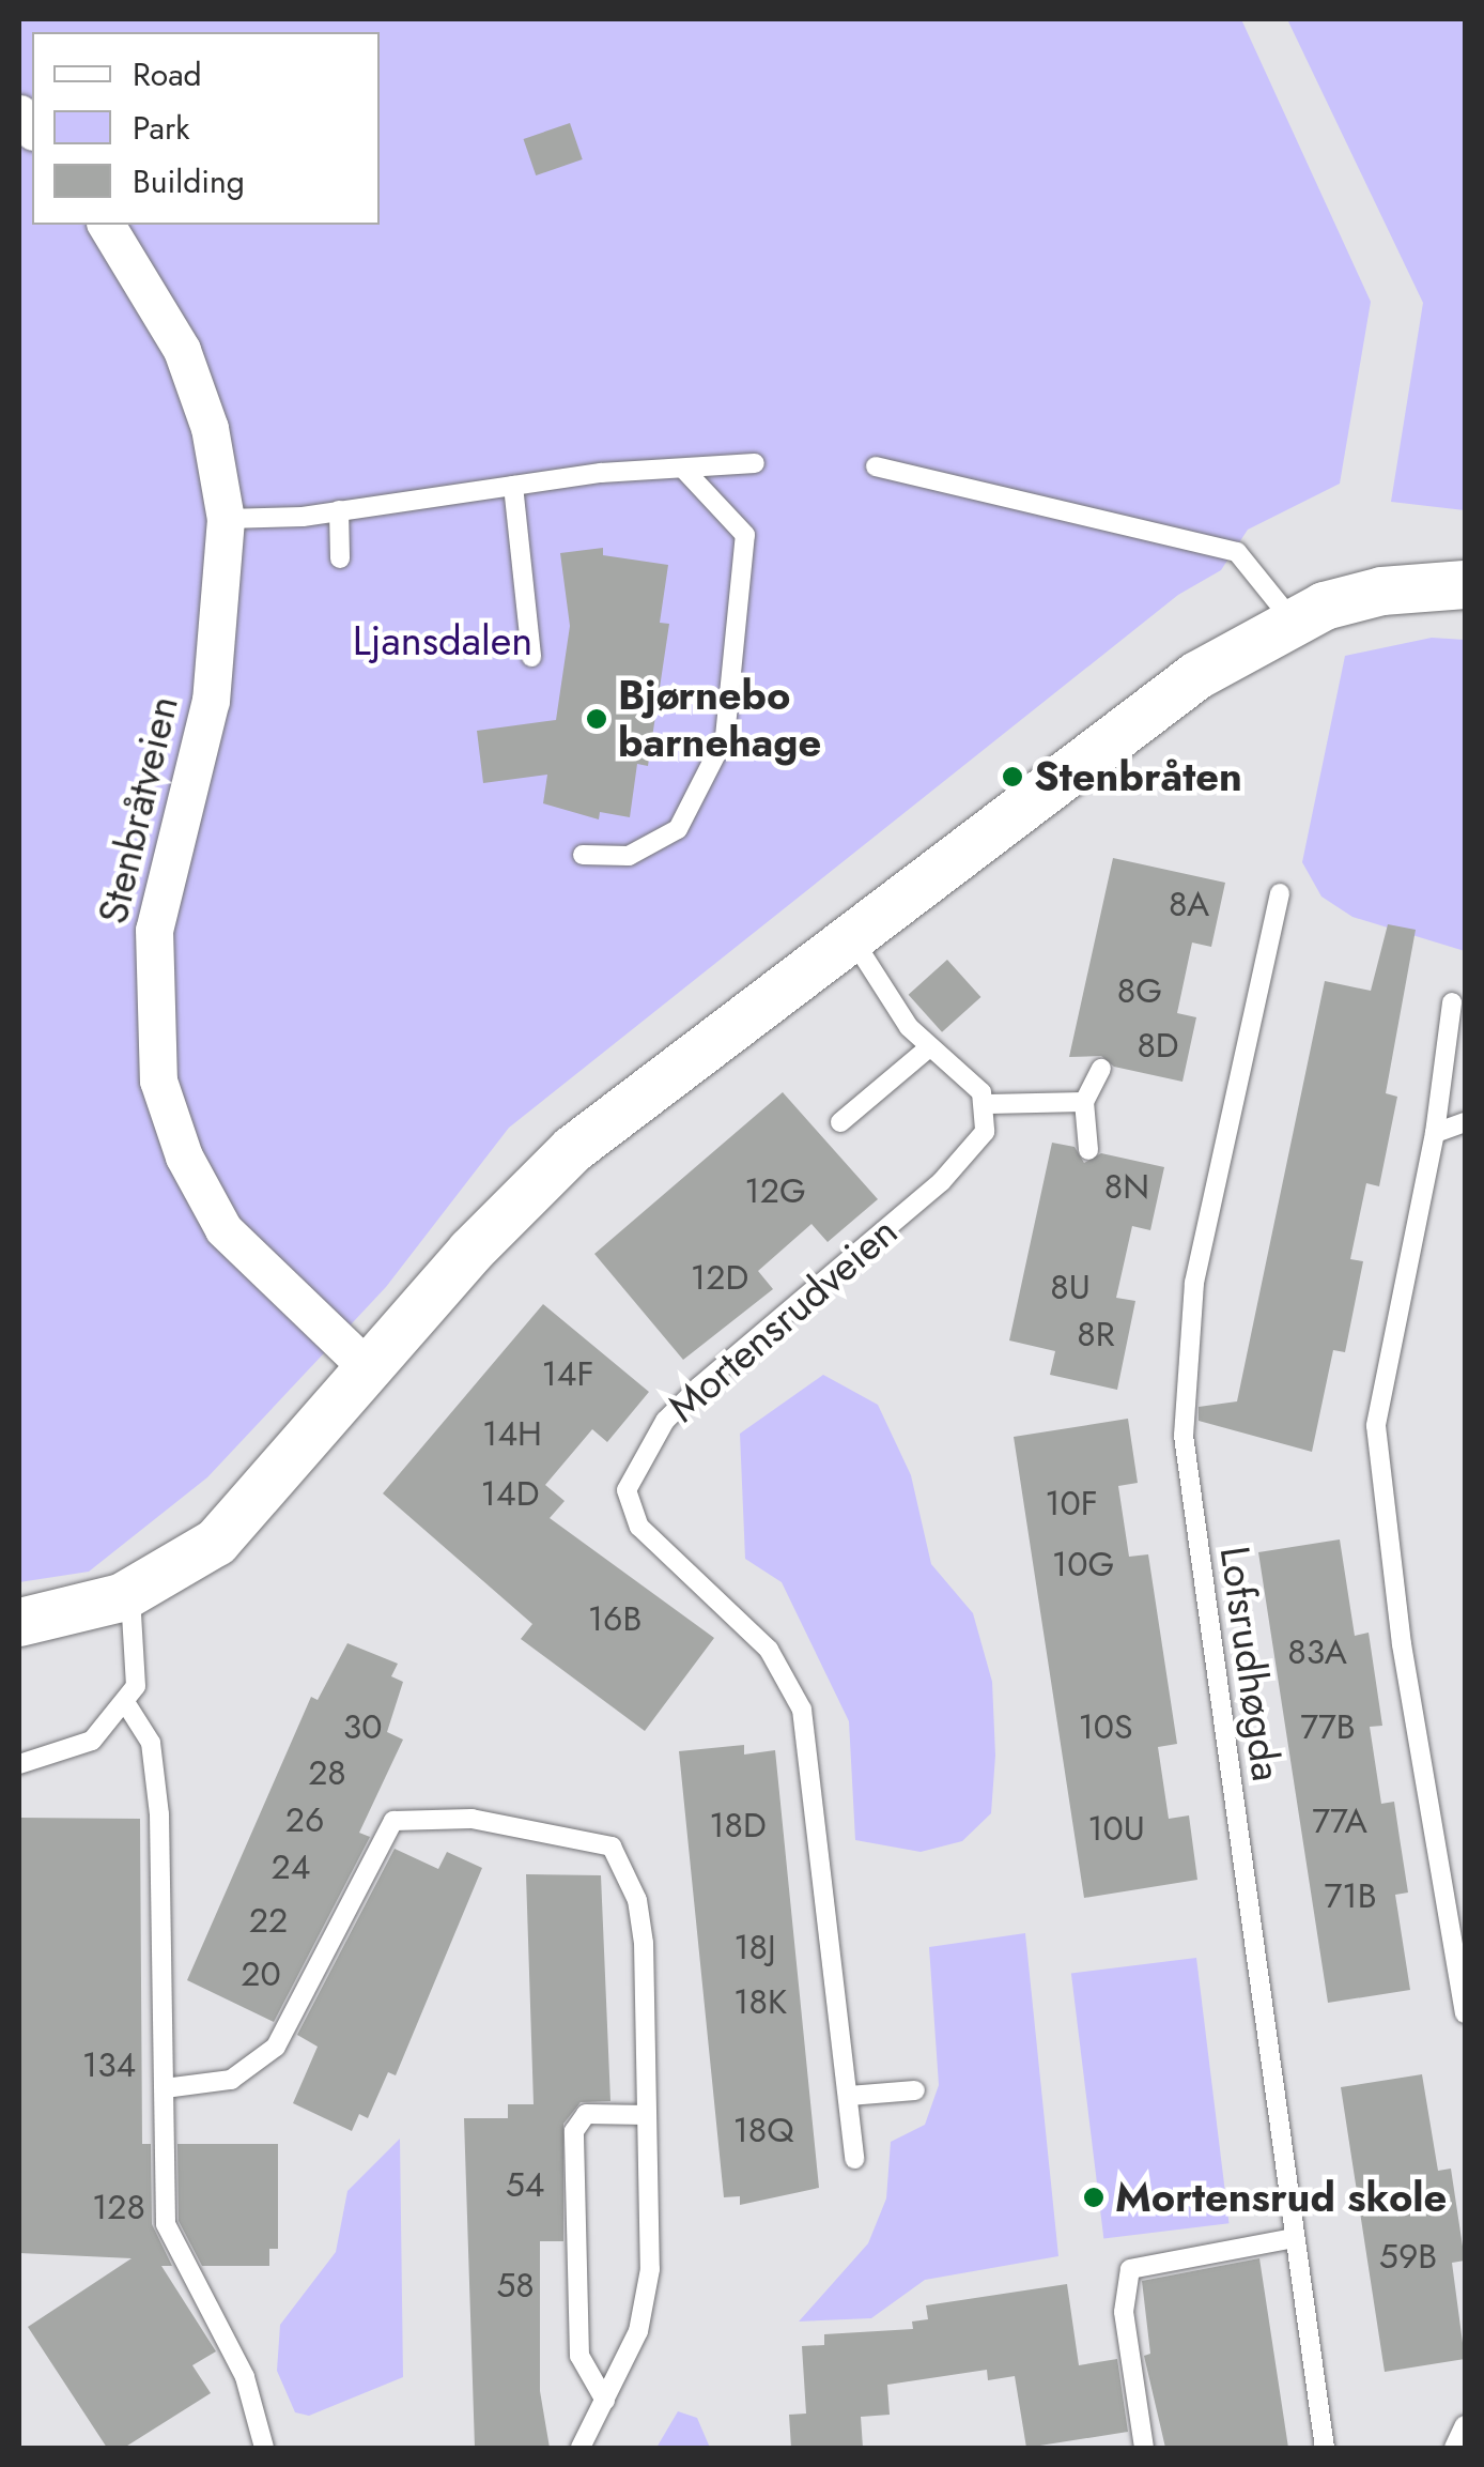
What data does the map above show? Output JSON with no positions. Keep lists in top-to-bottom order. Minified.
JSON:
{"streets":{"street":["Stenbråtveien"],"lane":["Mortensrudveien","Lofsrudhøgda"]},"parks":["Ljansdalen"],"places":["Bjørnebo barnehage","Stenbråten","Mortensrud skole"],"house_numbers":["8A","8G","8D","8N","12G","12D","8U","8R","14F","14H","14D","10F","10G","16B","83A","30","10S","77B","28","26","77A","18D","10U","24","71B","22","18J","20","18K","134","18Q","54","128","59B","58"],"legend":["Road","Park","Building"]}
